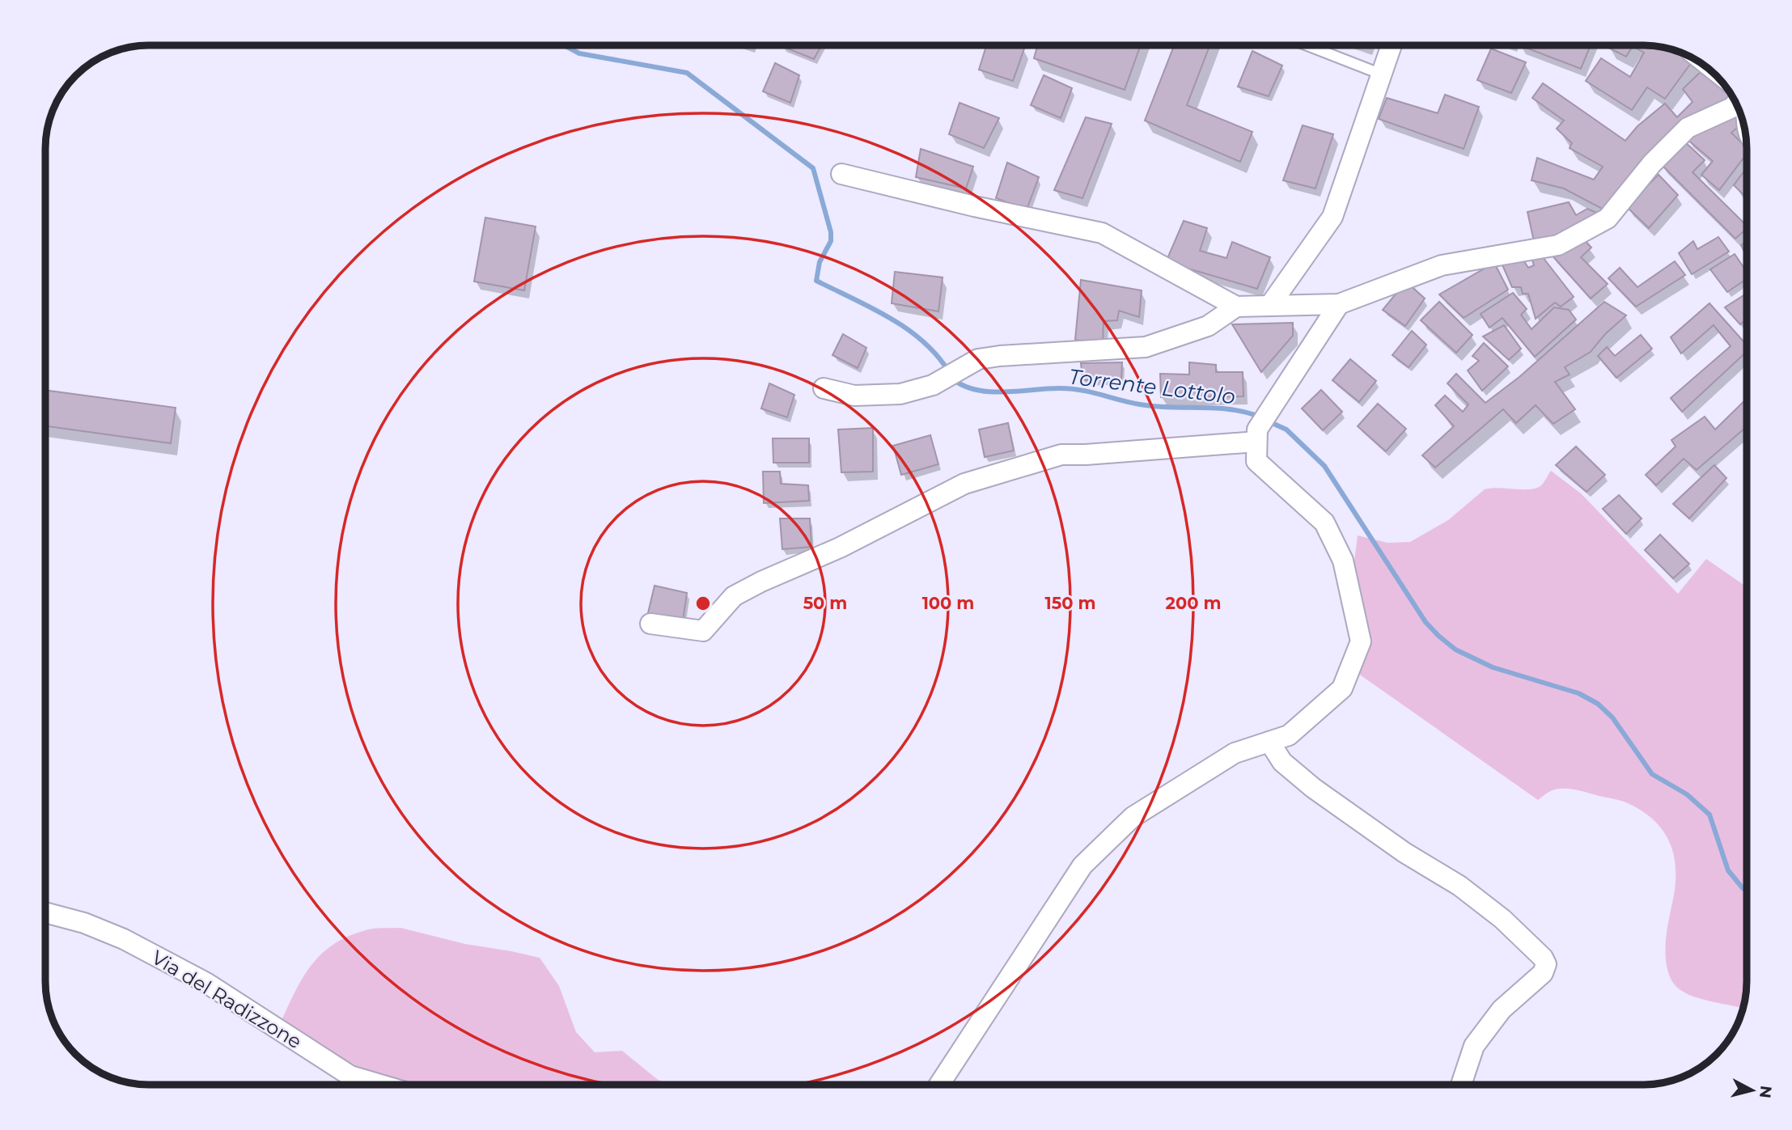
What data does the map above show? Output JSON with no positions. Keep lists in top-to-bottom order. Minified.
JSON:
{"streets":{"street":["Via del Radizzone"]},"water":["Torrente Lottolo"],"north":"right","rings":["50 m","100 m","150 m","200 m"]}
